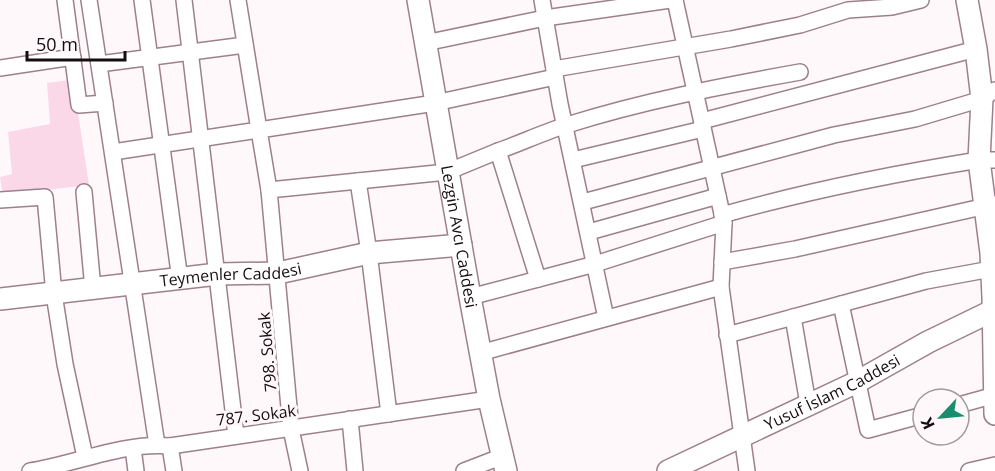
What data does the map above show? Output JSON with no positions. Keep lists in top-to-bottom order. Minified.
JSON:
{"streets":{"street":["Lezgin Avcı Caddesi","Teymenler Caddesi","798. Sokak","Yusuf İslam Caddesi","787. Sokak"]},"crossings":[["Lezgin Avcı Caddesi","Teymenler Caddesi"],["Lezgin Avcı Caddesi","787. Sokak"],["Teymenler Caddesi","798. Sokak"],["798. Sokak","787. Sokak"]],"scale_bar":"50 m","north":"bottom left"}
